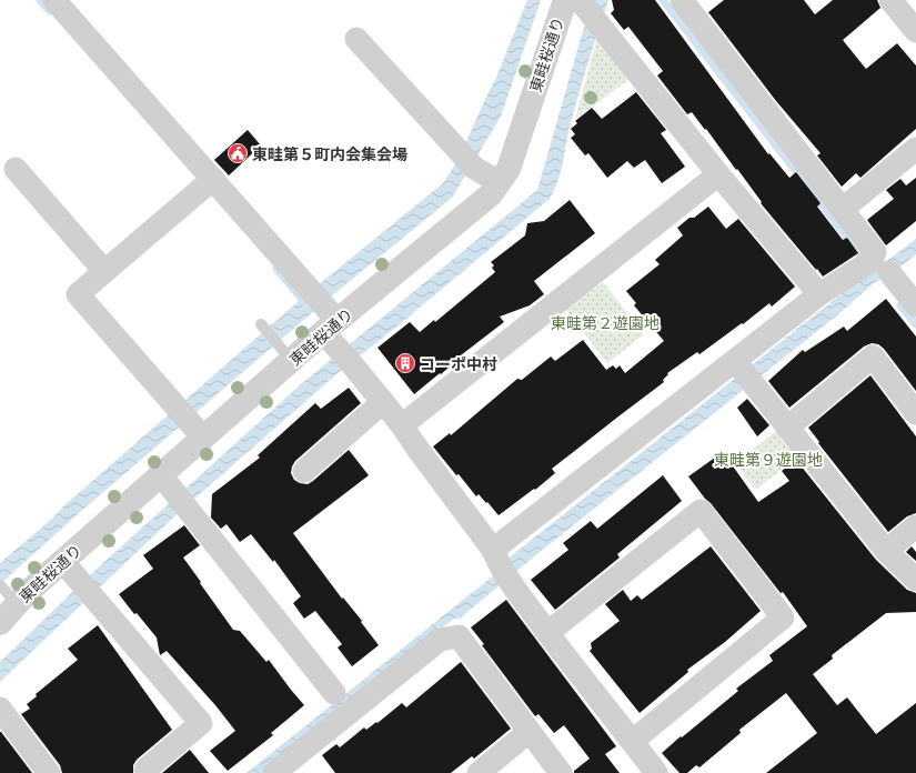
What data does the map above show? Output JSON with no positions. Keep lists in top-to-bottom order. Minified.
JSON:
{"streets":{"street":["東畦桜通り"]},"parks":["東畦第２遊園地","東畦第９遊園地"],"places":{"public building":["東畦第５町内会集会場"],"building":["コーポ中村"]}}
